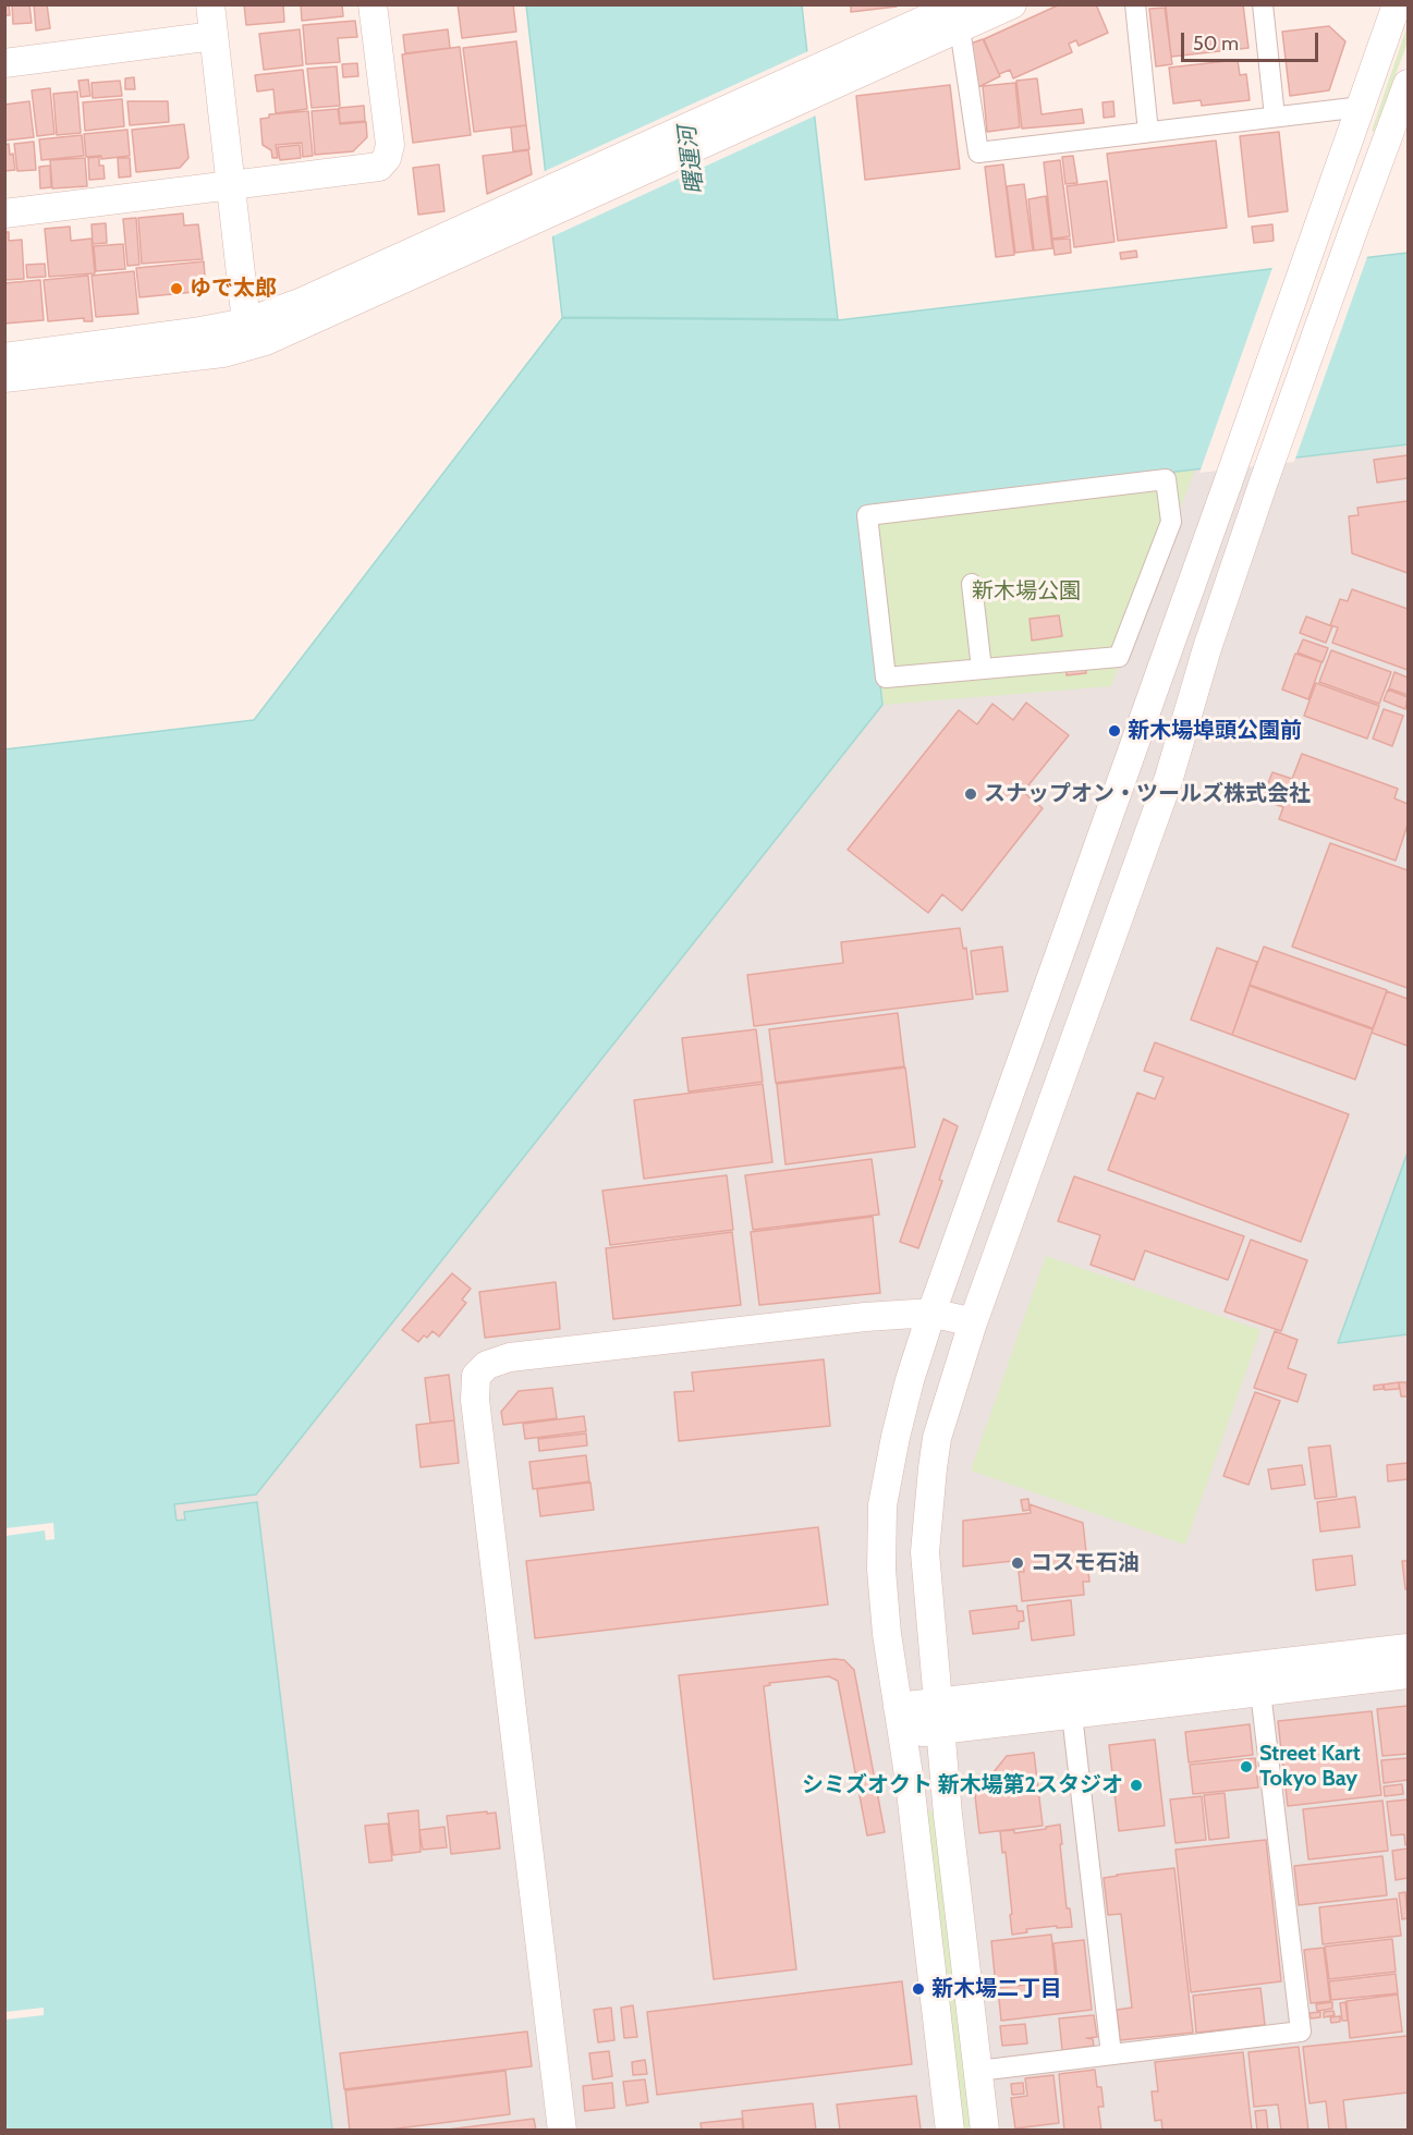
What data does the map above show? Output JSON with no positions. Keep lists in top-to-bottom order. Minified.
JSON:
{"water":["曙運河"],"parks":["新木場公園"],"places":["ゆで太郎","新木場埠頭公園前","スナップオン・ツールズ株式会社","コスモ石油","Street Kart Tokyo Bay","シミズオクト 新木場第2スタジオ","新木場二丁目"],"scale_bar":"50 m"}
